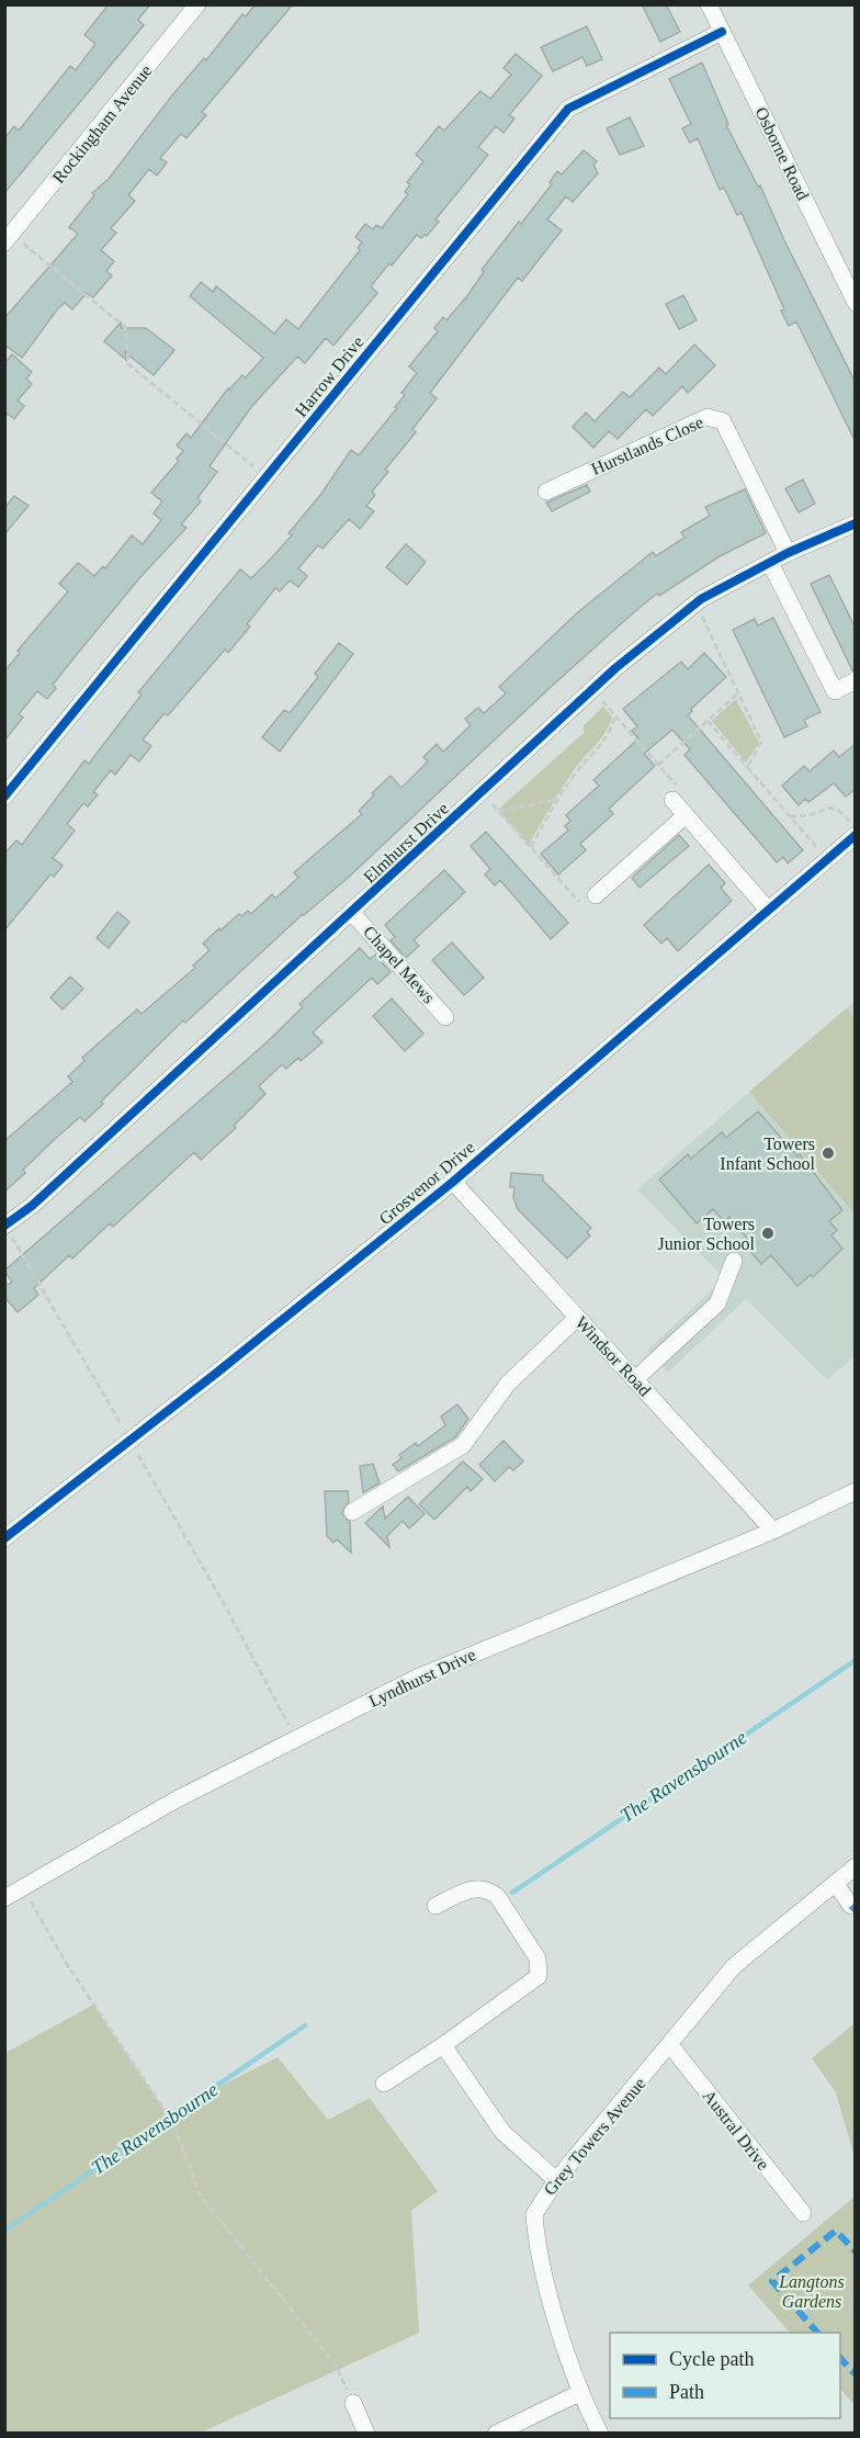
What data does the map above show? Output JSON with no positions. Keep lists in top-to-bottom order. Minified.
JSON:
{"streets":{"street":["Rockingham Avenue","Osborne Road","Harrow Drive","Hurstlands Close","Elmhurst Drive","Chapel Mews","Grosvenor Drive","Windsor Road","Lyndhurst Drive","Austral Drive","Grey Towers Avenue"]},"crossings":[["Osborne Road","Harrow Drive"],["Hurstlands Close","Elmhurst Drive"],["Elmhurst Drive","Chapel Mews"],["Grosvenor Drive","Windsor Road"],["Windsor Road","Lyndhurst Drive"],["Austral Drive","Grey Towers Avenue"]],"water":["The Ravensbourne"],"parks":["Langtons Gardens"],"places":["Towers Infant School","Towers Junior School"],"legend":["Cycle path","Path"]}
